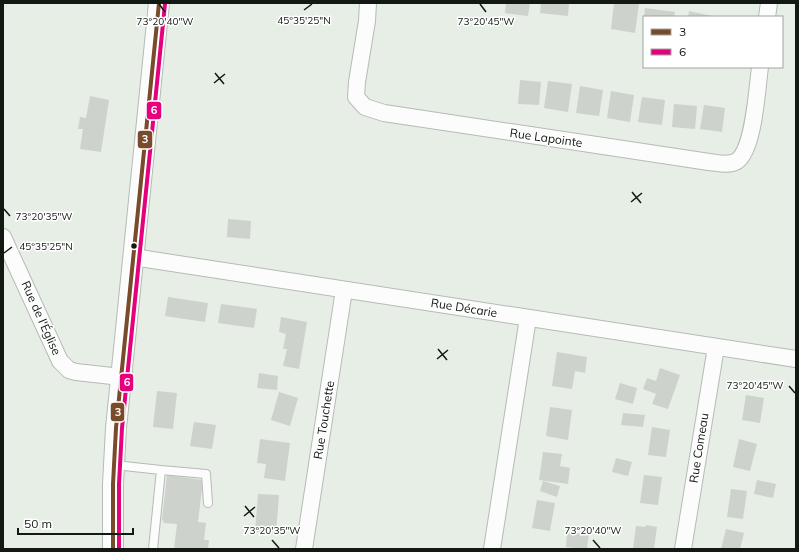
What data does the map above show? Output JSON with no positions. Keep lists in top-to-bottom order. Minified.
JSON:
{"streets":{"street":["Rue Lapointe","Rue Décarie","Rue de l'Église","Rue Touchette","Rue Comeau"]},"crossings":[["Rue Décarie","Rue Touchette"],["Rue Décarie","Rue Comeau"]],"lines":["transit line 3","transit line 6"],"legend":["3","6"],"scale_bar":"50 m","coordinates":["45°35'25\"N","73°20'40\"W","73°20'45\"W","73°20'35\"W"]}
